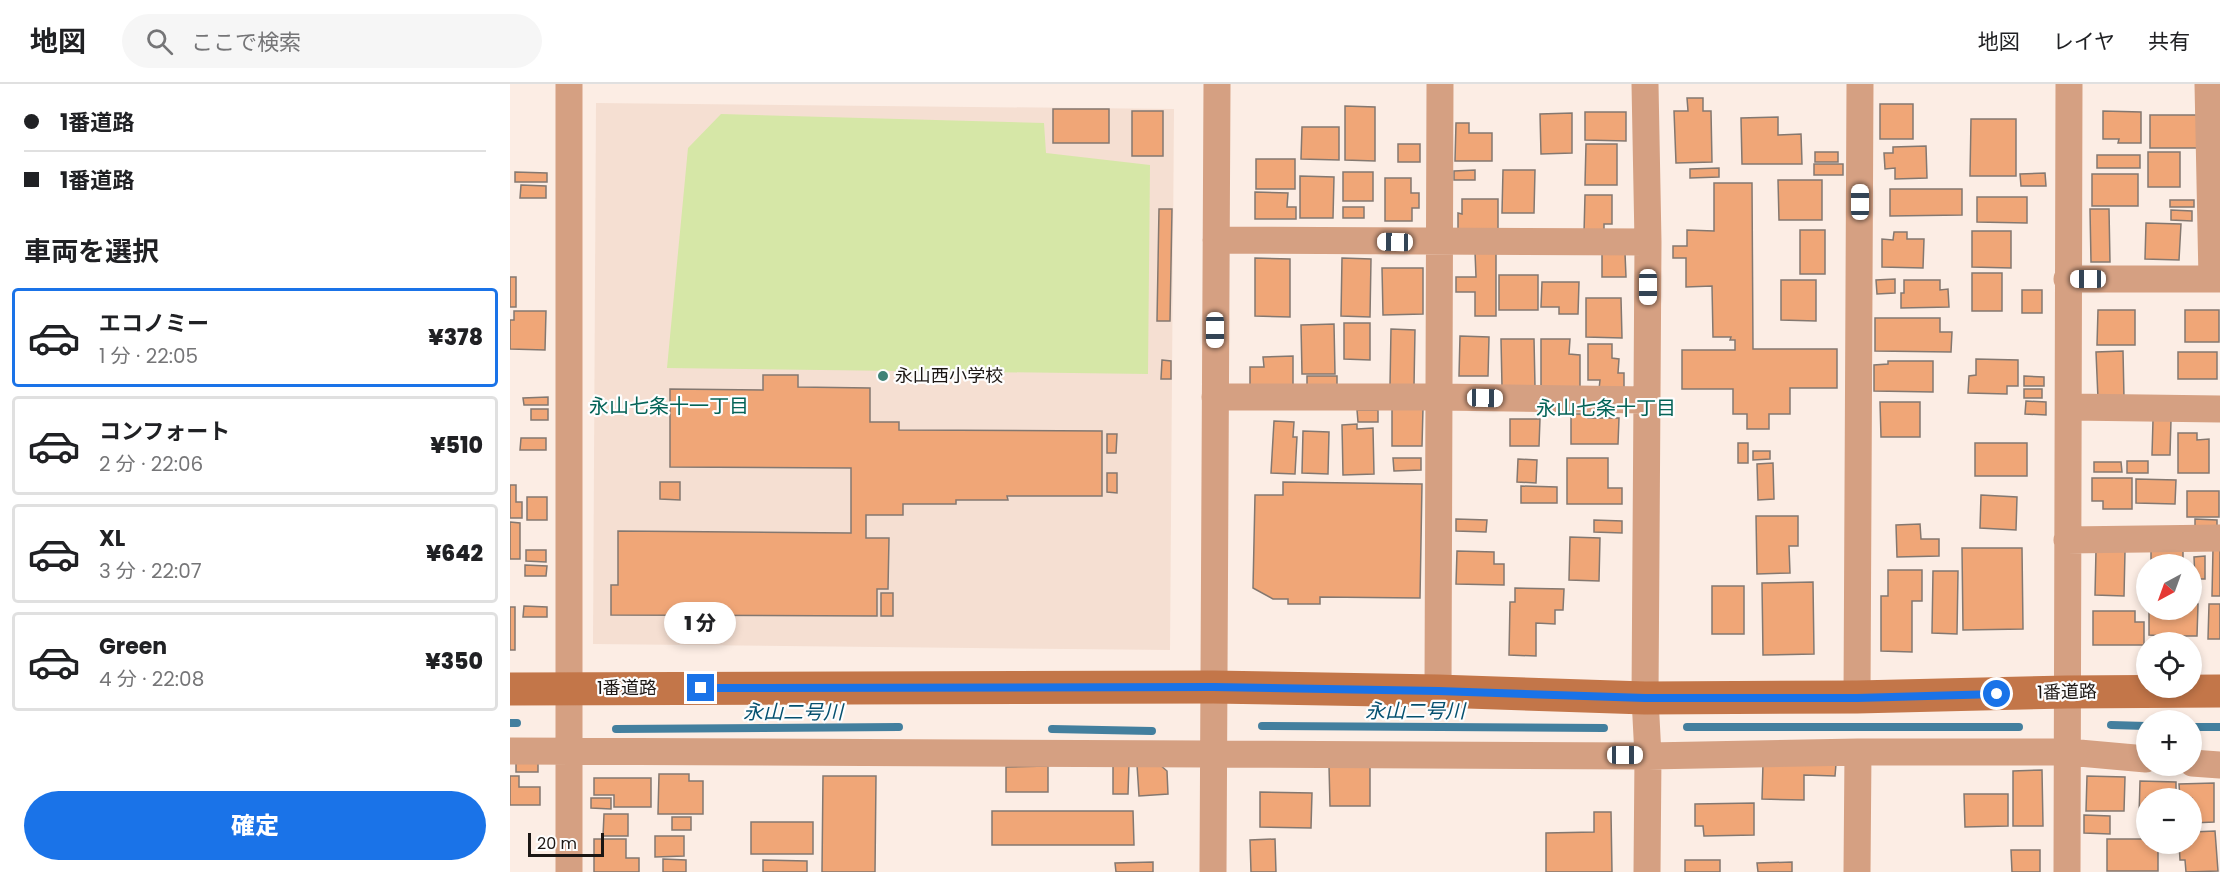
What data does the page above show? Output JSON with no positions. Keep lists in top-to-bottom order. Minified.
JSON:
{"streets":{"street":["1番道路"]},"districts":["永山七条十一丁目","永山七条十丁目"],"water":["永山二号川"],"places":["永山西小学校"],"scale_bar":"20 m","north":"bottom left","page":{"header":"地図","search":"ここで検索","nav":["地図","レイヤ","共有"],"banner":["1番道路","1番道路"],"heading":"車両を選択","list":[{"name":"エコノミー","note":"1 分 · 22:05","value":"¥378"},{"name":"コンフォート","note":"2 分 · 22:06","value":"¥510"},{"name":"XL","note":"3 分 · 22:07","value":"¥642"},{"name":"Green","note":"4 分 · 22:08","value":"¥350"}],"map_buttons":["+","−"],"bubble":"1 分","buttons":"確定","scale":"20 m"}}
